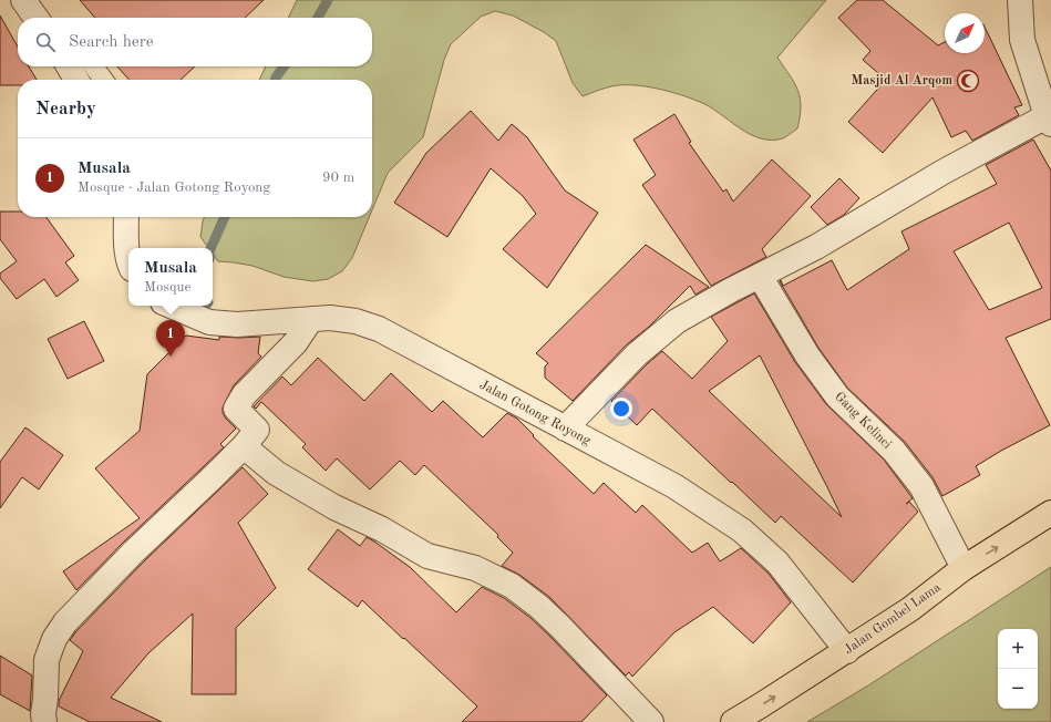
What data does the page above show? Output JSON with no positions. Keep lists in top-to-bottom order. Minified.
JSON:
{"streets":{"highway":["Jalan Gombel Lama"],"street":["Jalan Gotong Royong","Gang Kelinci"]},"crossings":[["Jalan Gotong Royong","Jalan Gombel Lama"],["Gang Kelinci","Jalan Gombel Lama"]],"one_way":["Jalan Gombel Lama"],"places":{"mosque":["Masjid Al Arqom"]},"north":"top right","page":{"search":"Search here","heading":"Nearby","list":[{"mark":"1","name":"Musala","note":"Mosque · Jalan Gotong Royong","value":"90 m"}],"popup":["Musala","Mosque"],"pins":"1","map_buttons":["+","−"]}}
